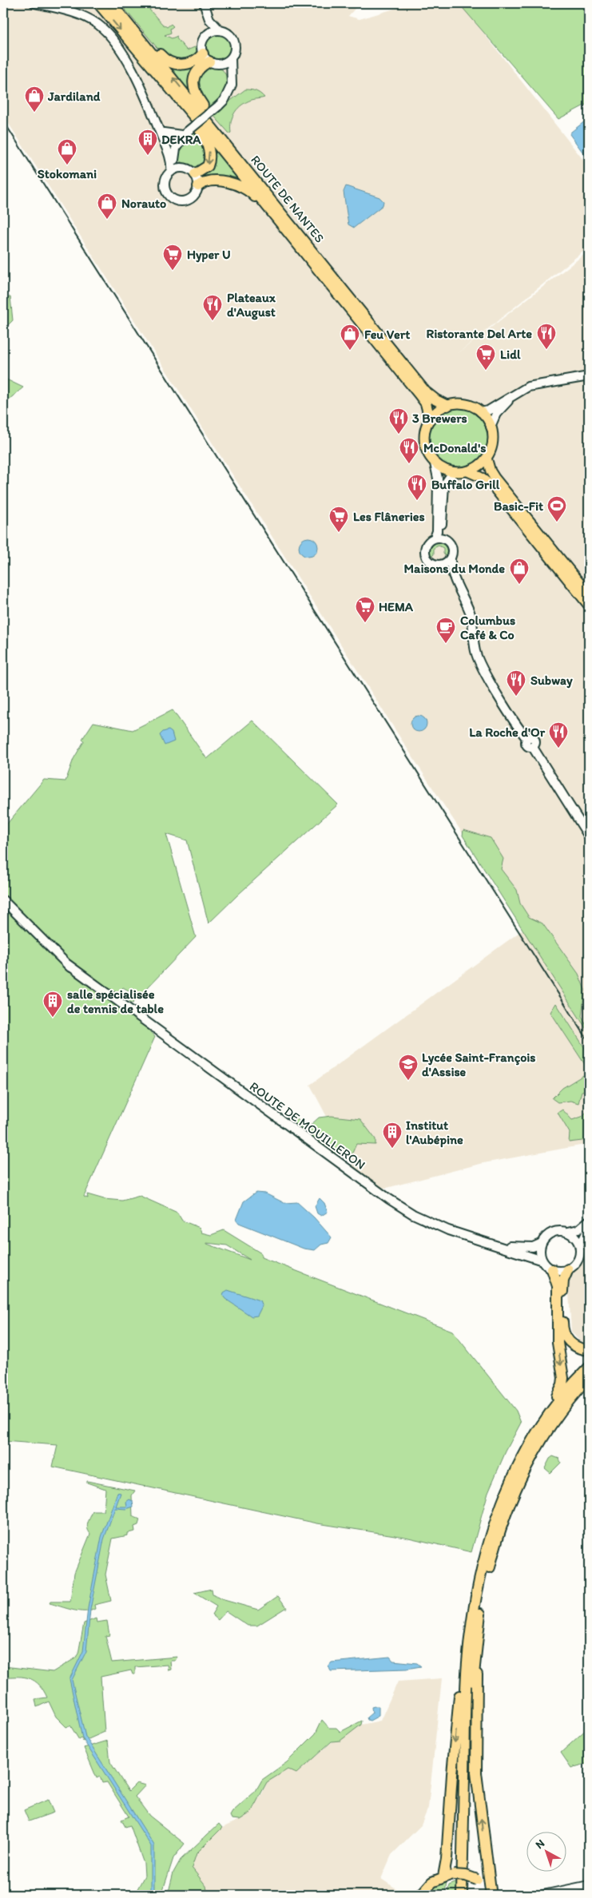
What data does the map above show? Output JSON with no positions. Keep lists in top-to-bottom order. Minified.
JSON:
{"streets":{"highway":["ROUTE DE NANTES"],"street":["ROUTE DE MOUILLERON"]},"places":{"shop":["Jardiland","Stokomani","Norauto","Feu Vert","Maisons du Monde"],"building":["DEKRA","salle spécialisée de tennis de table","Institut l'Aubépine"],"supermarket":["Hyper U","Lidl","Les Flâneries","HEMA"],"restaurant":["Plateaux d'August","Ristorante Del Arte","3 Brewers","McDonald's","Buffalo Grill","Subway","La Roche d'Or"],"sports":["Basic-Fit"],"cafe":["Columbus Café & Co"],"school or university":["Lycée Saint-François d'Assise"]},"north":"top left"}
